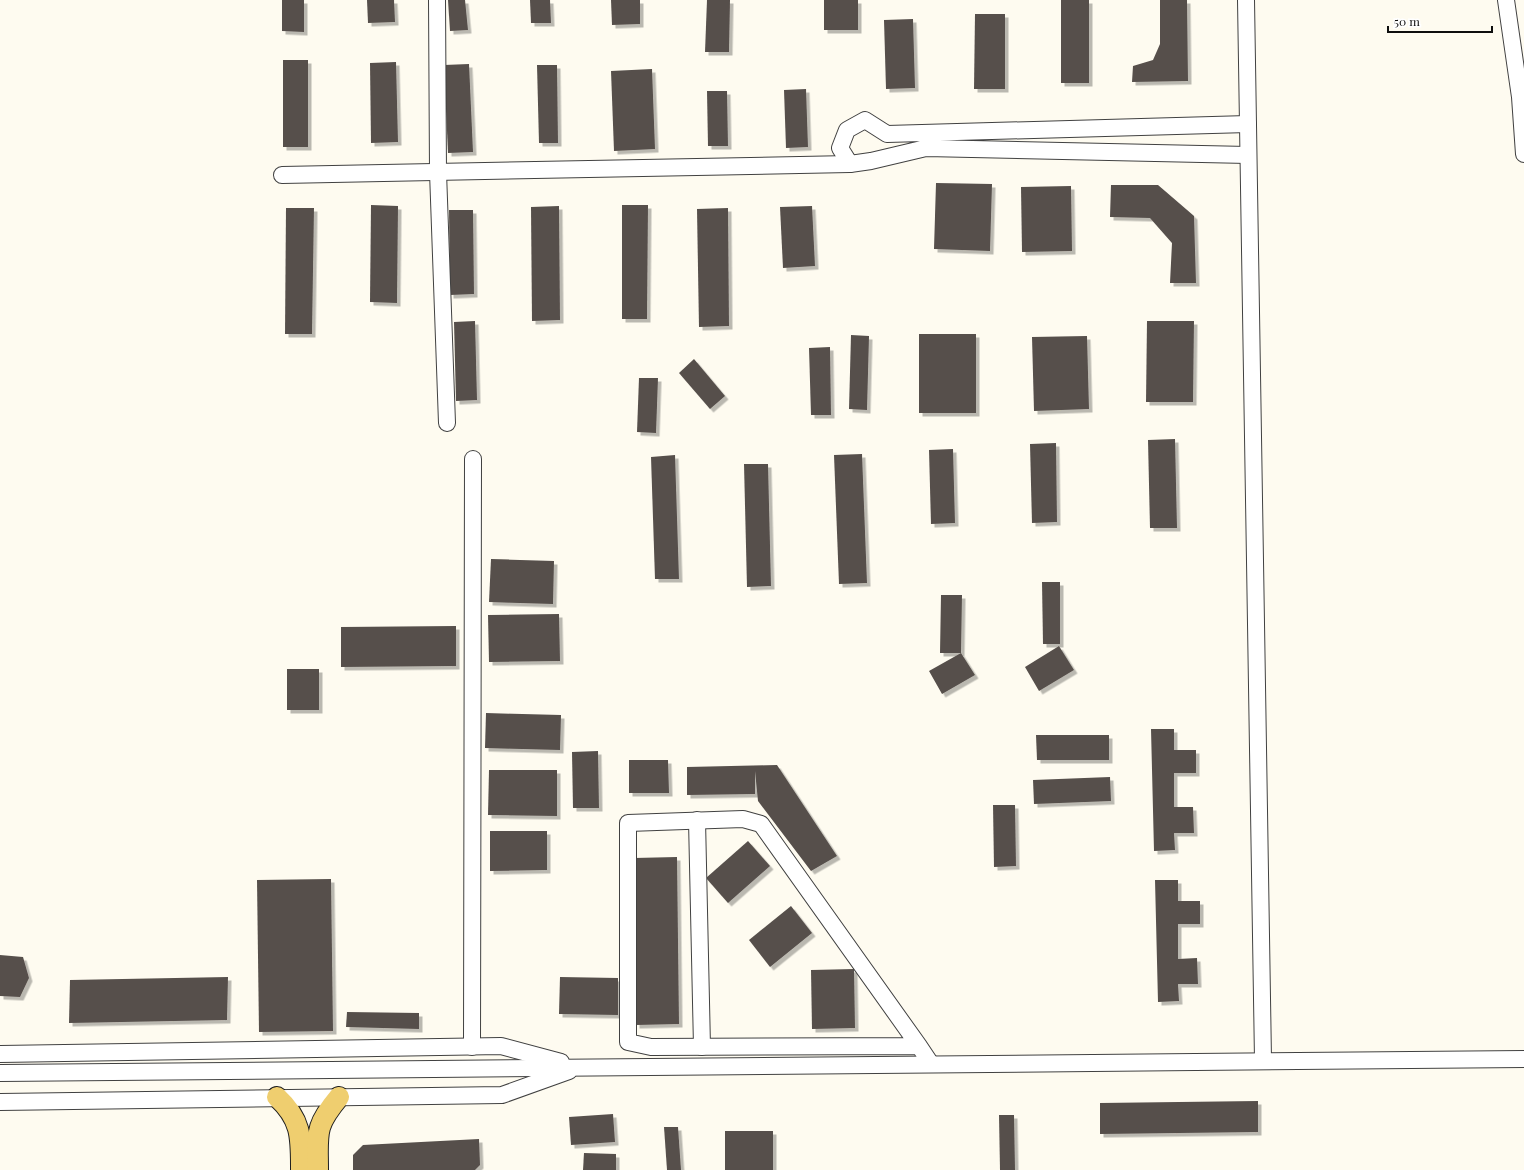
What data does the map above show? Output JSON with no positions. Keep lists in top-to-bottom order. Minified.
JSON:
{"scale_bar":"50 m"}
